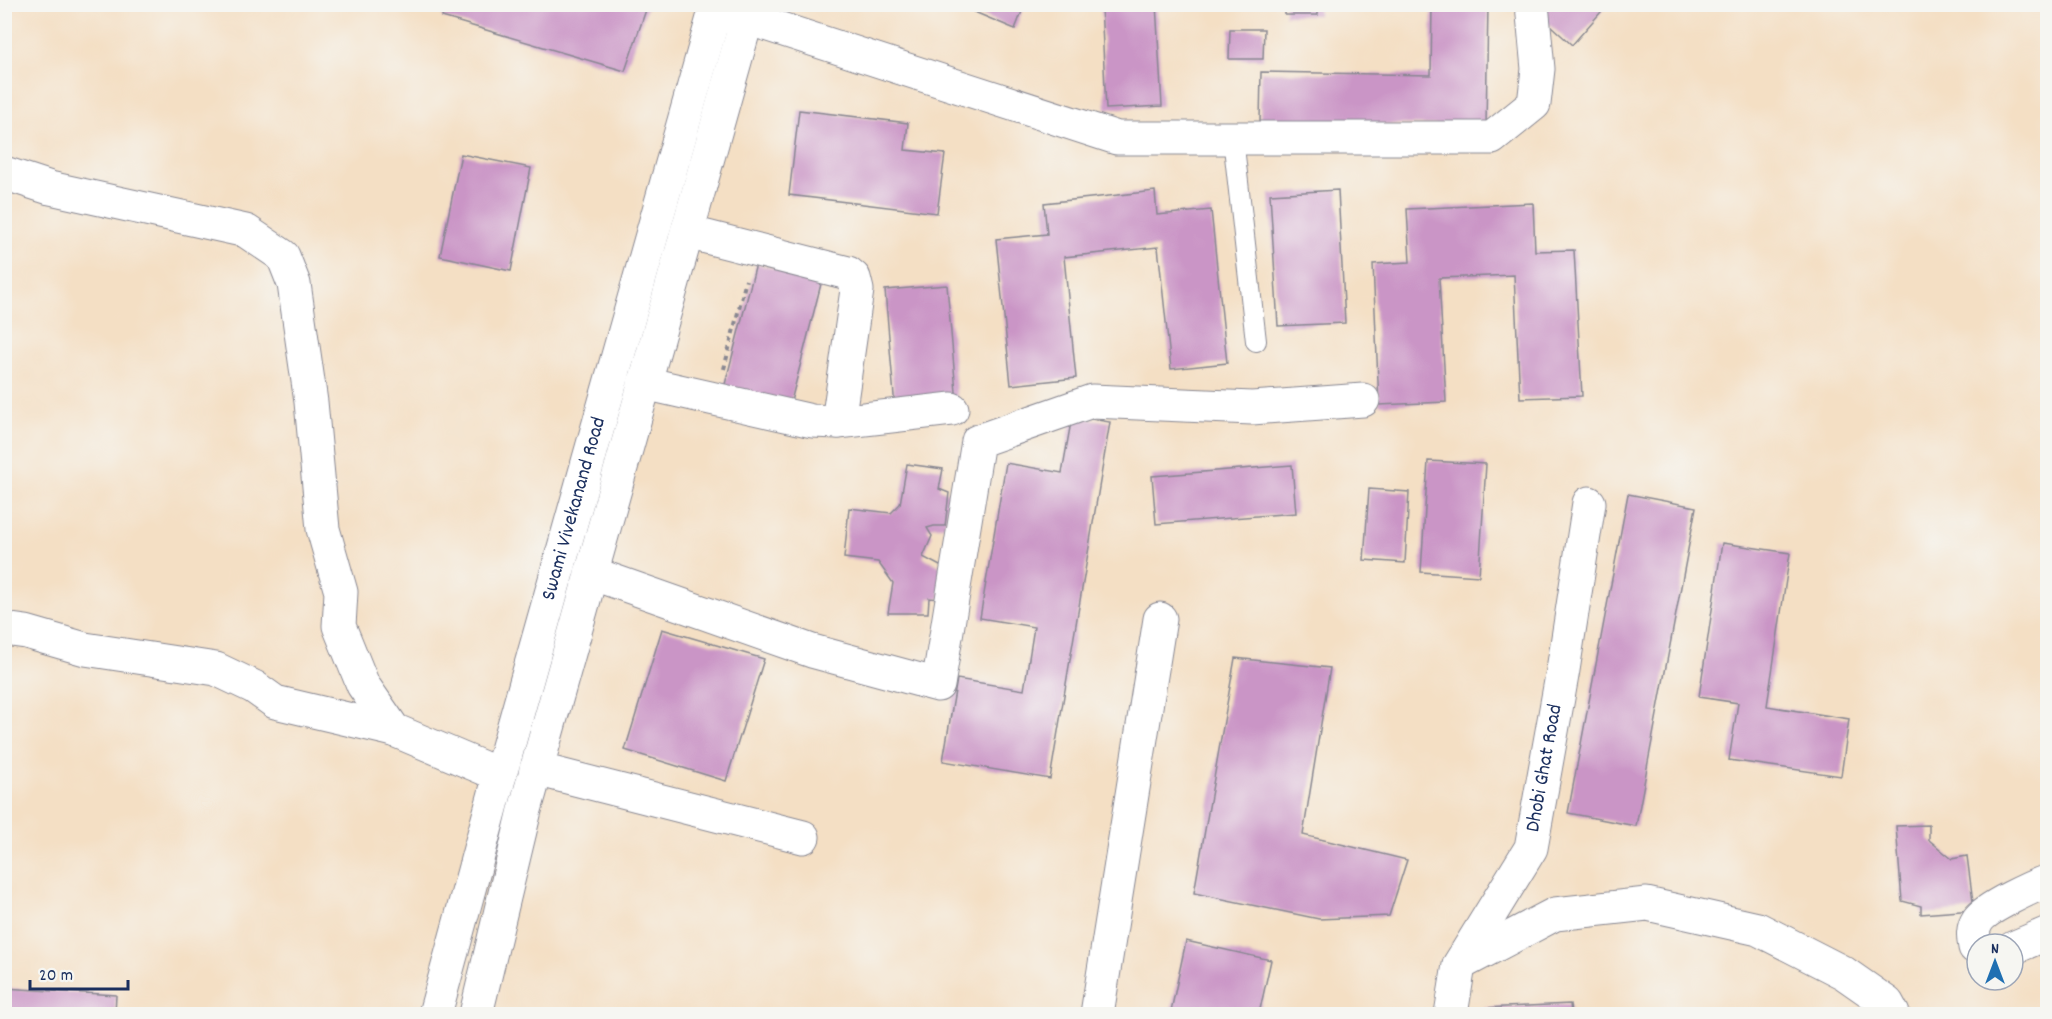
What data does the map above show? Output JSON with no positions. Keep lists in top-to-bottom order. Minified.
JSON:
{"streets":{"street":["Swami Vivekanand Road","Dhobi Ghat Road"]},"scale_bar":"20 m","north":"top"}
